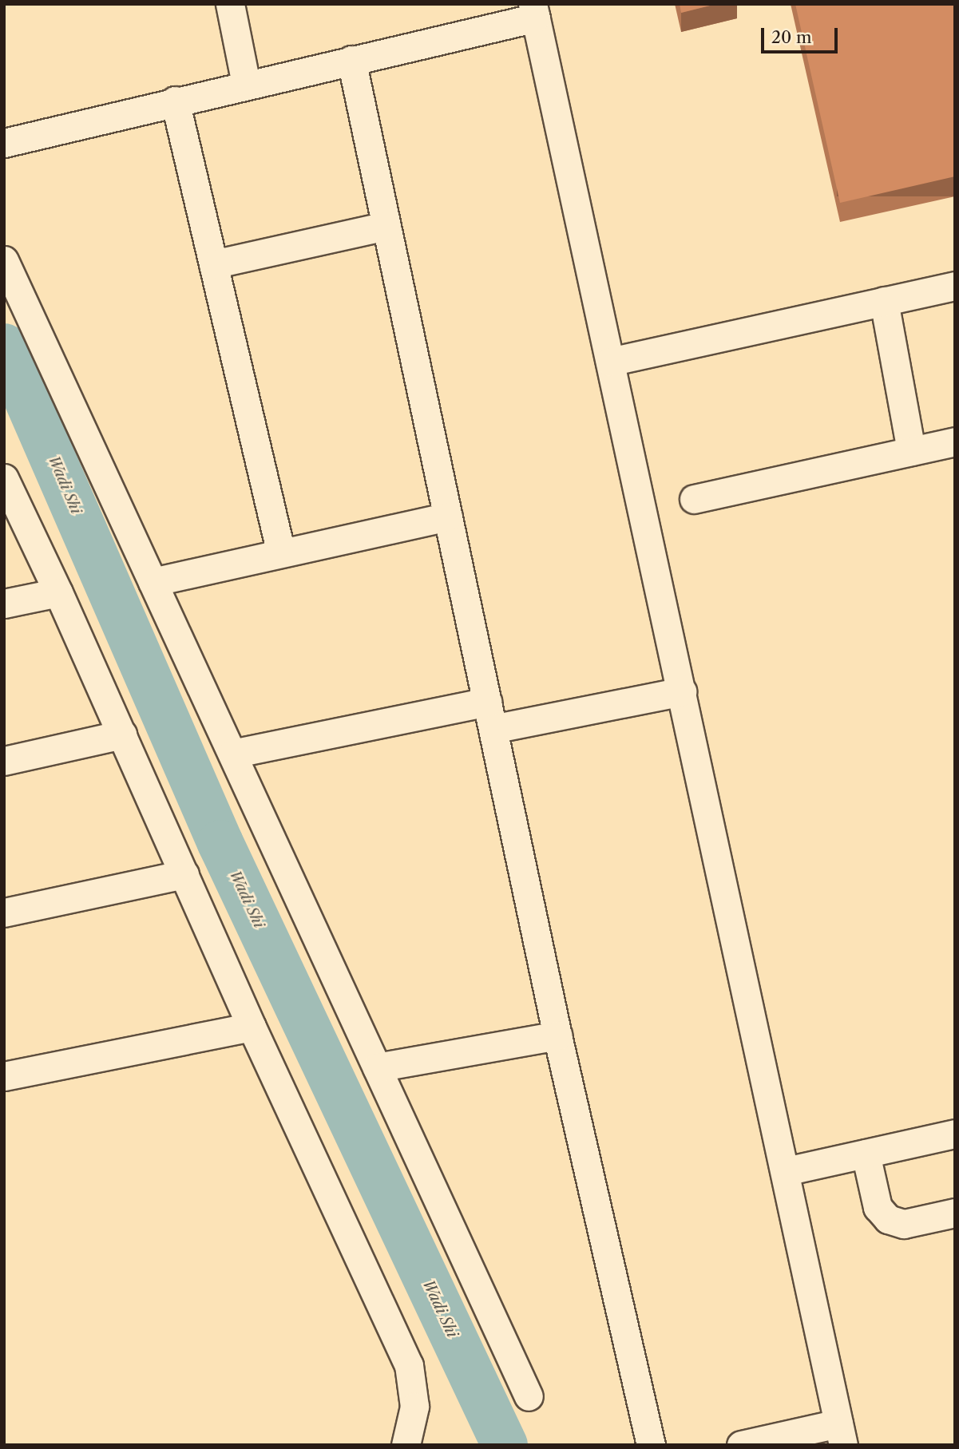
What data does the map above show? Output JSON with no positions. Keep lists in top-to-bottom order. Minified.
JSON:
{"water":["Wadi Shi"],"scale_bar":"20 m"}
